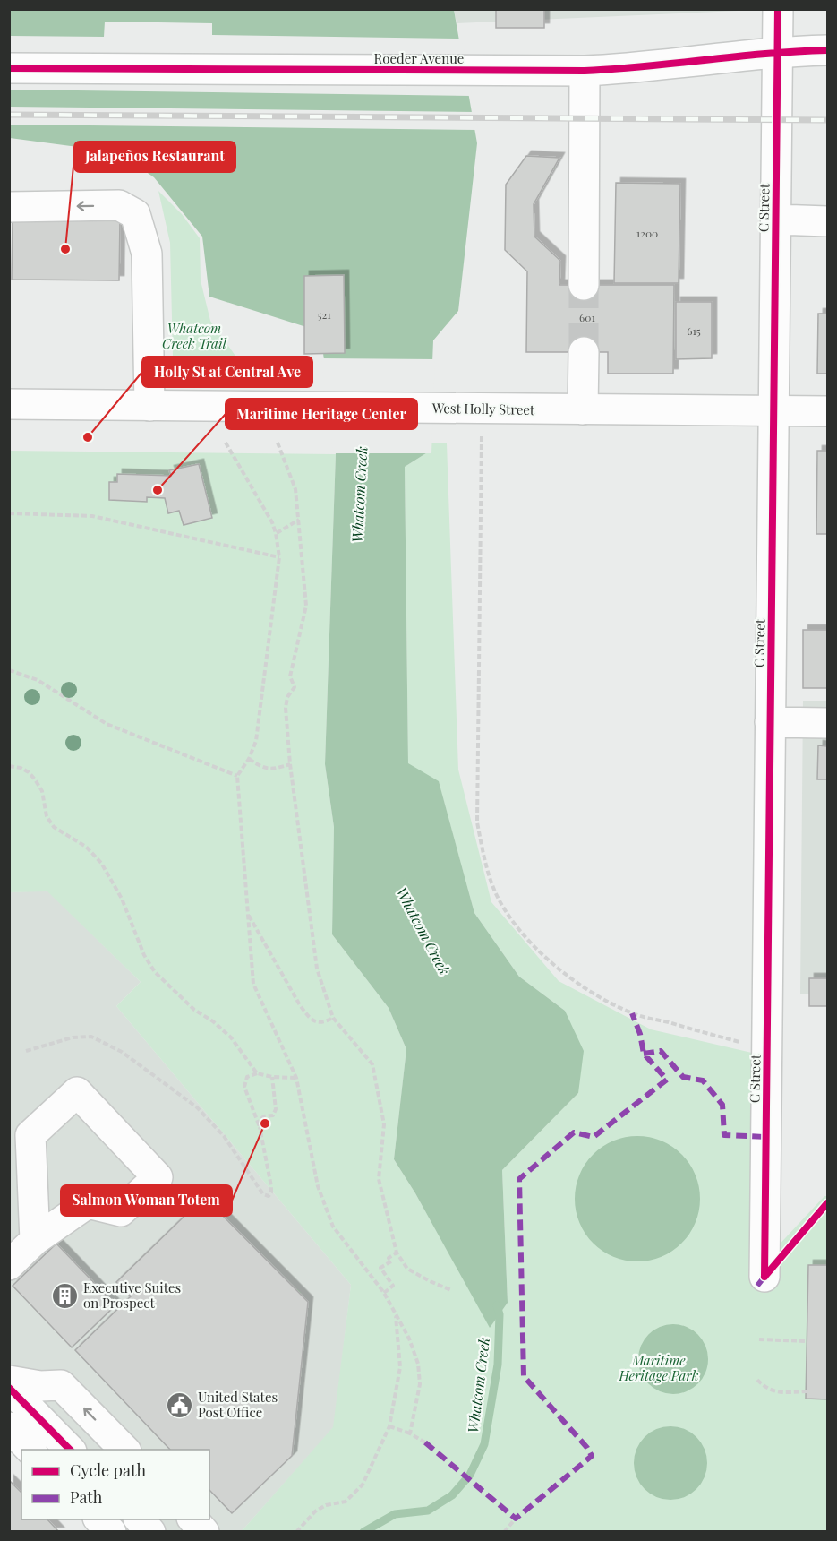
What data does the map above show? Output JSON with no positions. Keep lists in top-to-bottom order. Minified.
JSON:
{"streets":{"main road":["Roeder Avenue","C Street","West Holly Street"]},"crossings":[["Roeder Avenue","C Street"],["C Street","West Holly Street"]],"water":["Whatcom Creek"],"parks":["Whatcom Creek Trail","Maritime Heritage Park"],"places":{"other":["Jalapeños Restaurant","Holly St at Central Ave","Maritime Heritage Center","Salmon Woman Totem"],"building":["Executive Suites on Prospect"],"public building":["United States Post Office"]},"house_numbers":["1200","521","601","615"],"legend":["Cycle path","Path"]}
